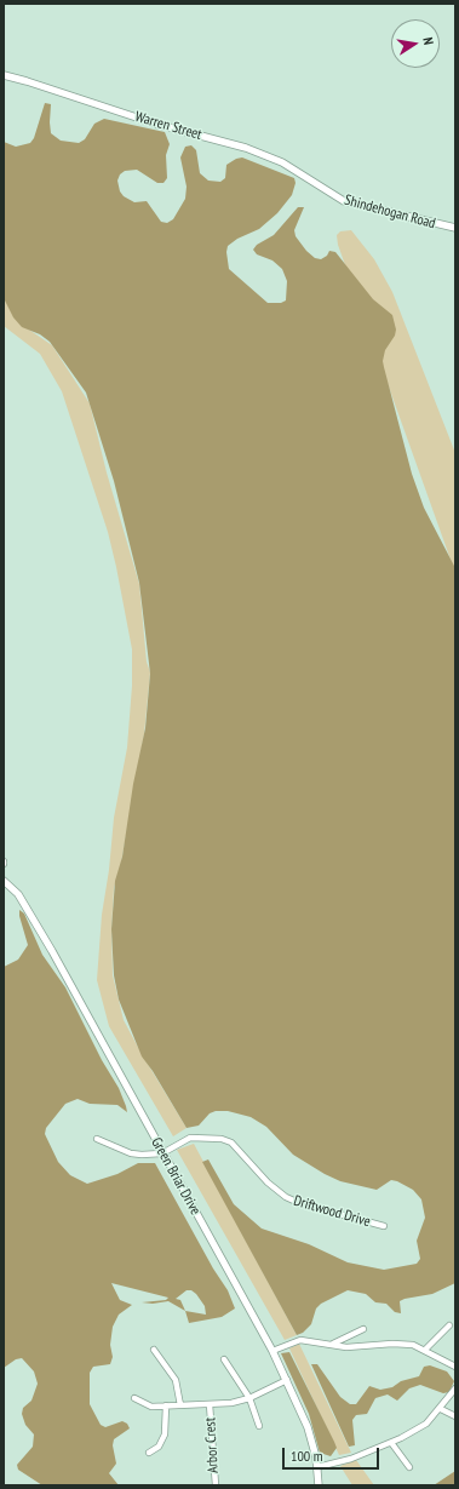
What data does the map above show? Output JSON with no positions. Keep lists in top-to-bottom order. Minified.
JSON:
{"streets":{"street":["Warren Street","Shindehogan Road","Green Briar Drive","Driftwood Drive","Arbor Crest"]},"crossings":[["Warren Street","Shindehogan Road"],["Green Briar Drive","Driftwood Drive"],["Green Briar Drive","Arbor Crest"]],"scale_bar":"100 m","north":"right"}
